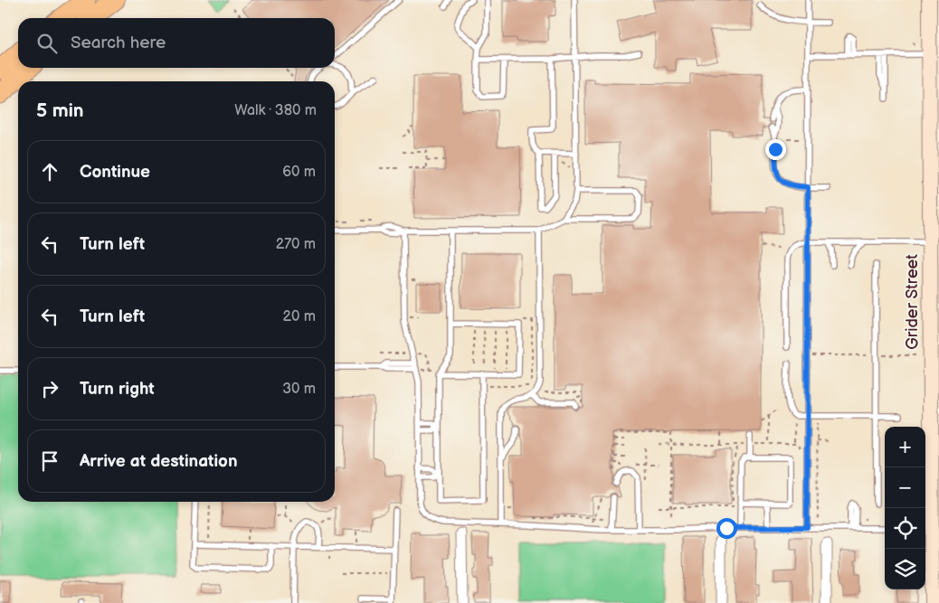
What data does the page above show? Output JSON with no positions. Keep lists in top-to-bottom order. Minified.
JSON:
{"streets":{"street":["Grider Street"]},"page":{"search":"Search here","heading":["5 min","Walk · 380 m"],"list":[["Continue","60 m"],["Turn left","270 m"],["Turn left","20 m"],["Turn right","30 m"],"Arrive at destination"],"map_buttons":["+","−"]}}
